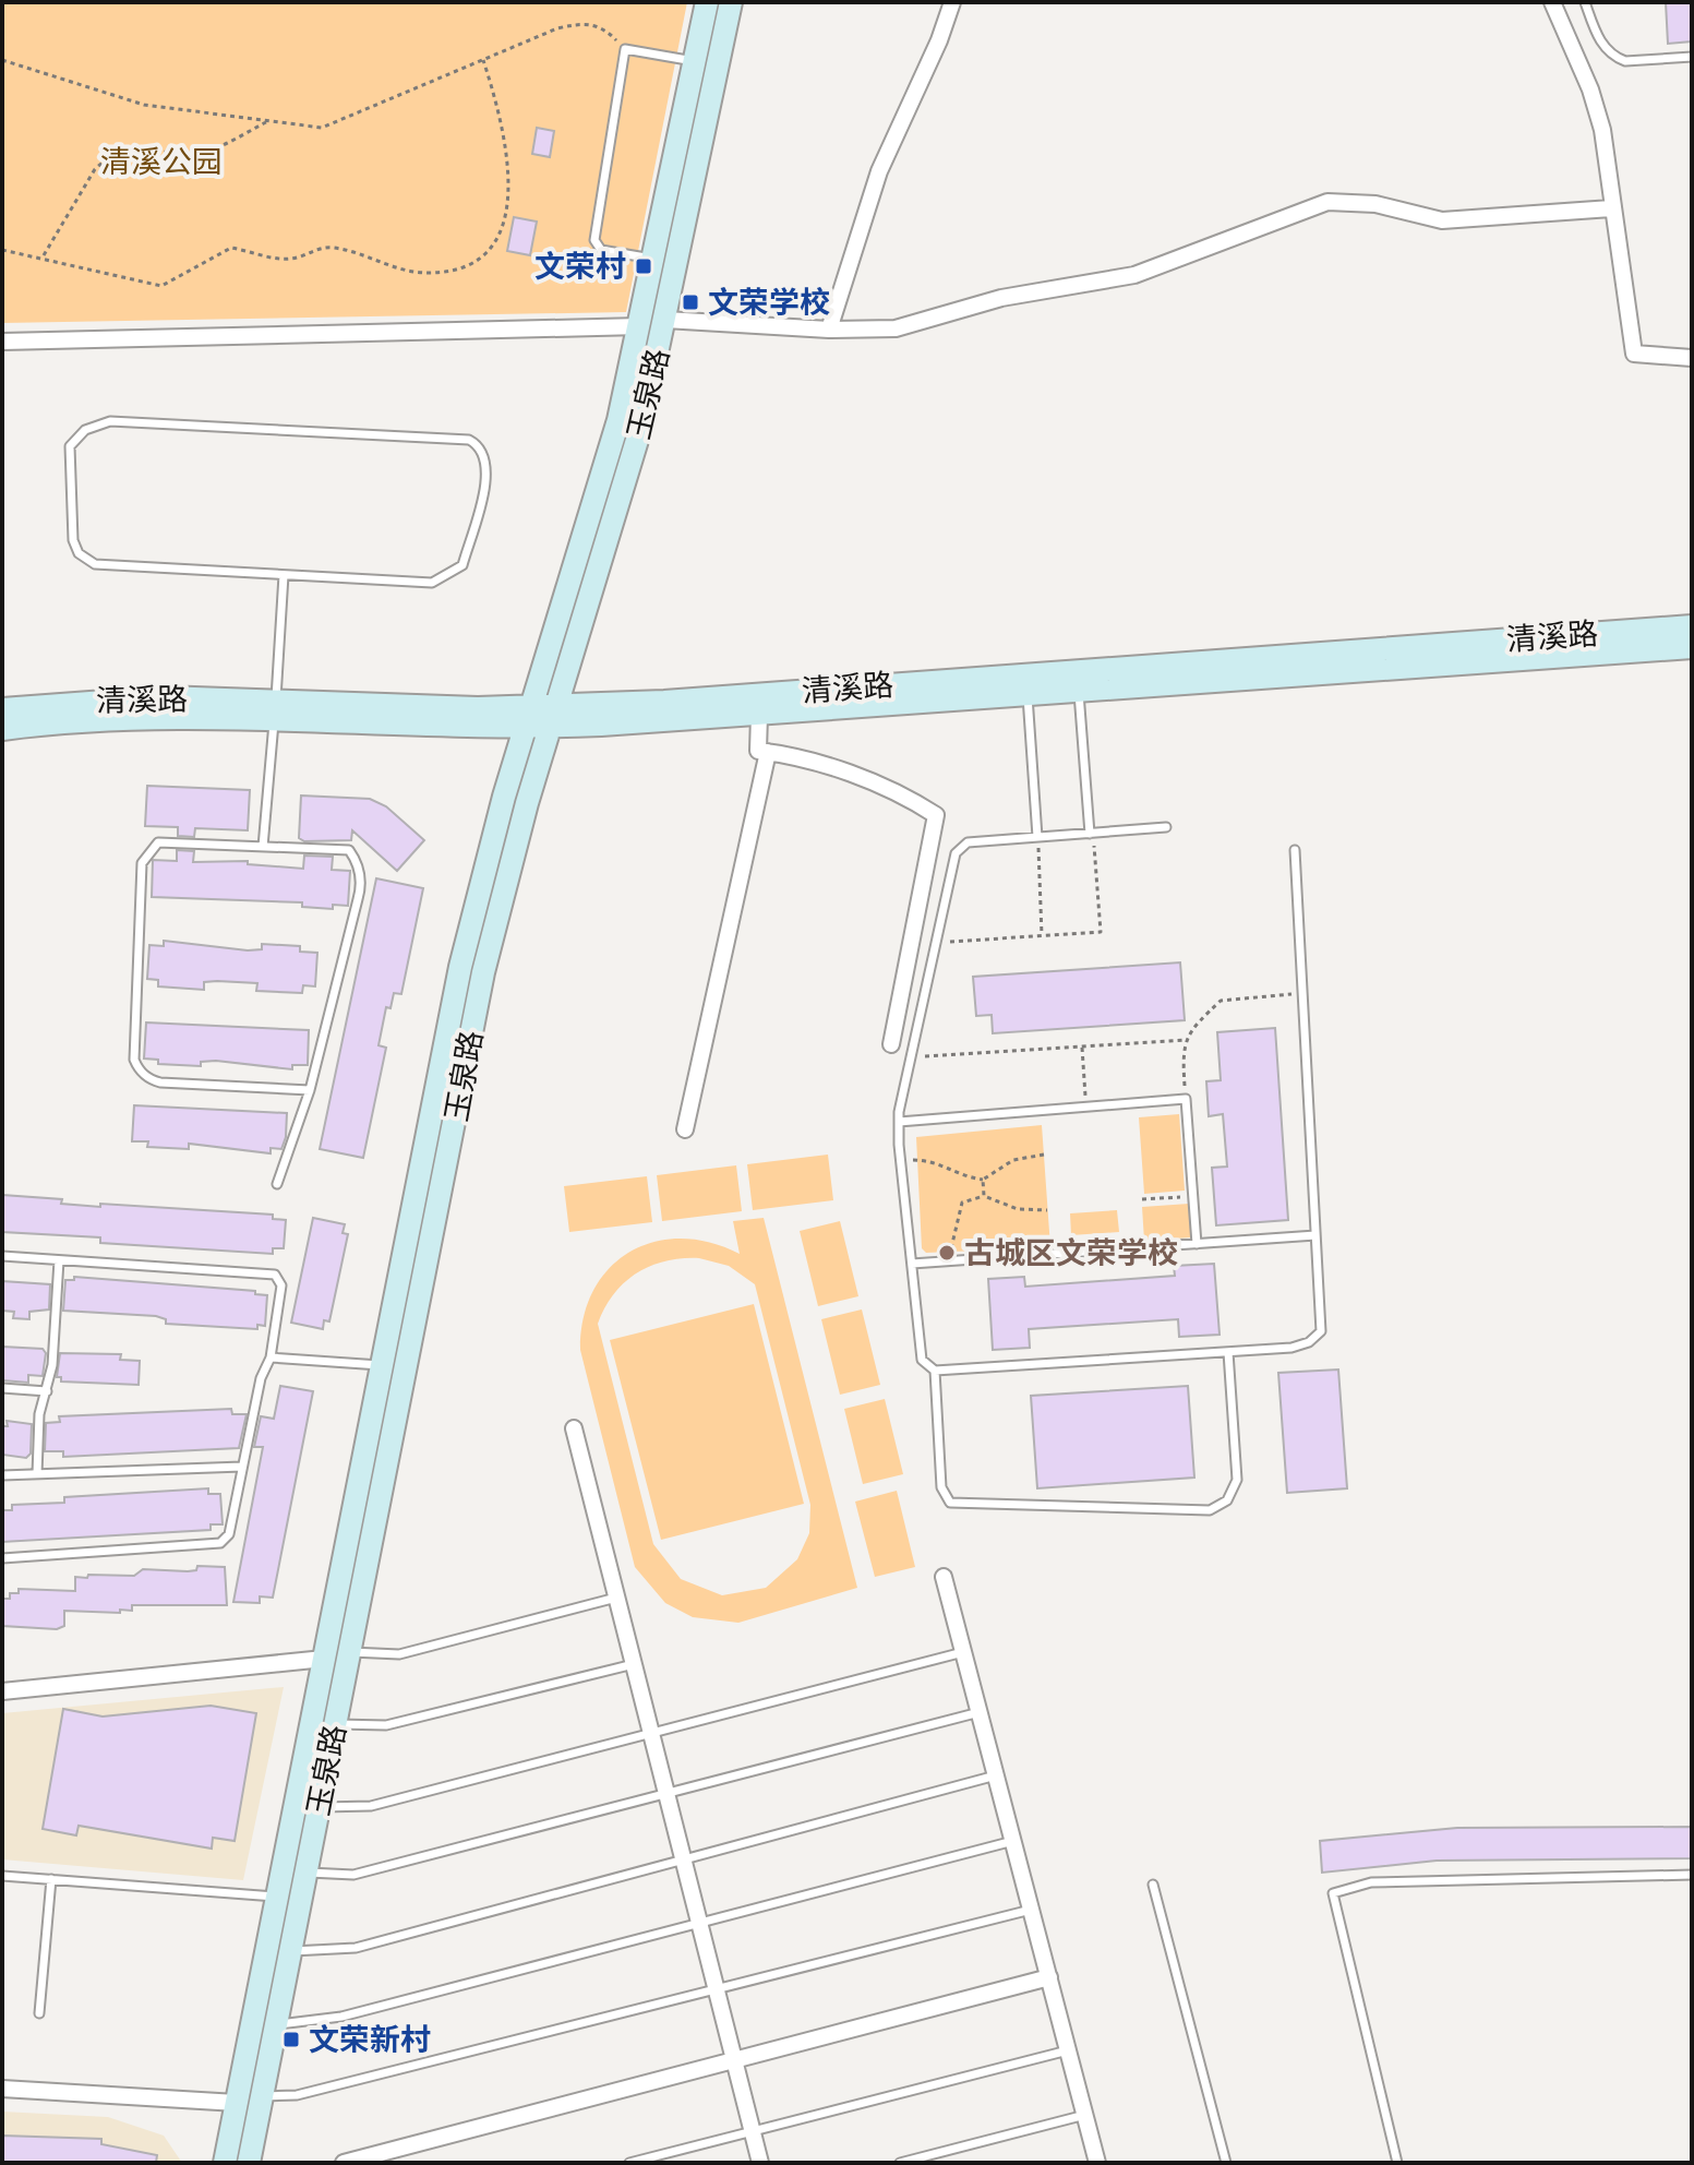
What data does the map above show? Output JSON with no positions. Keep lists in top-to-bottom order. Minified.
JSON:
{"streets":{"main road":["玉泉路","清溪路"]},"crossings":[["玉泉路","清溪路"]],"parks":["清溪公园"],"places":{"transit":["文荣村","文荣学校","文荣新村"],"other":["古城区文荣学校"]}}
